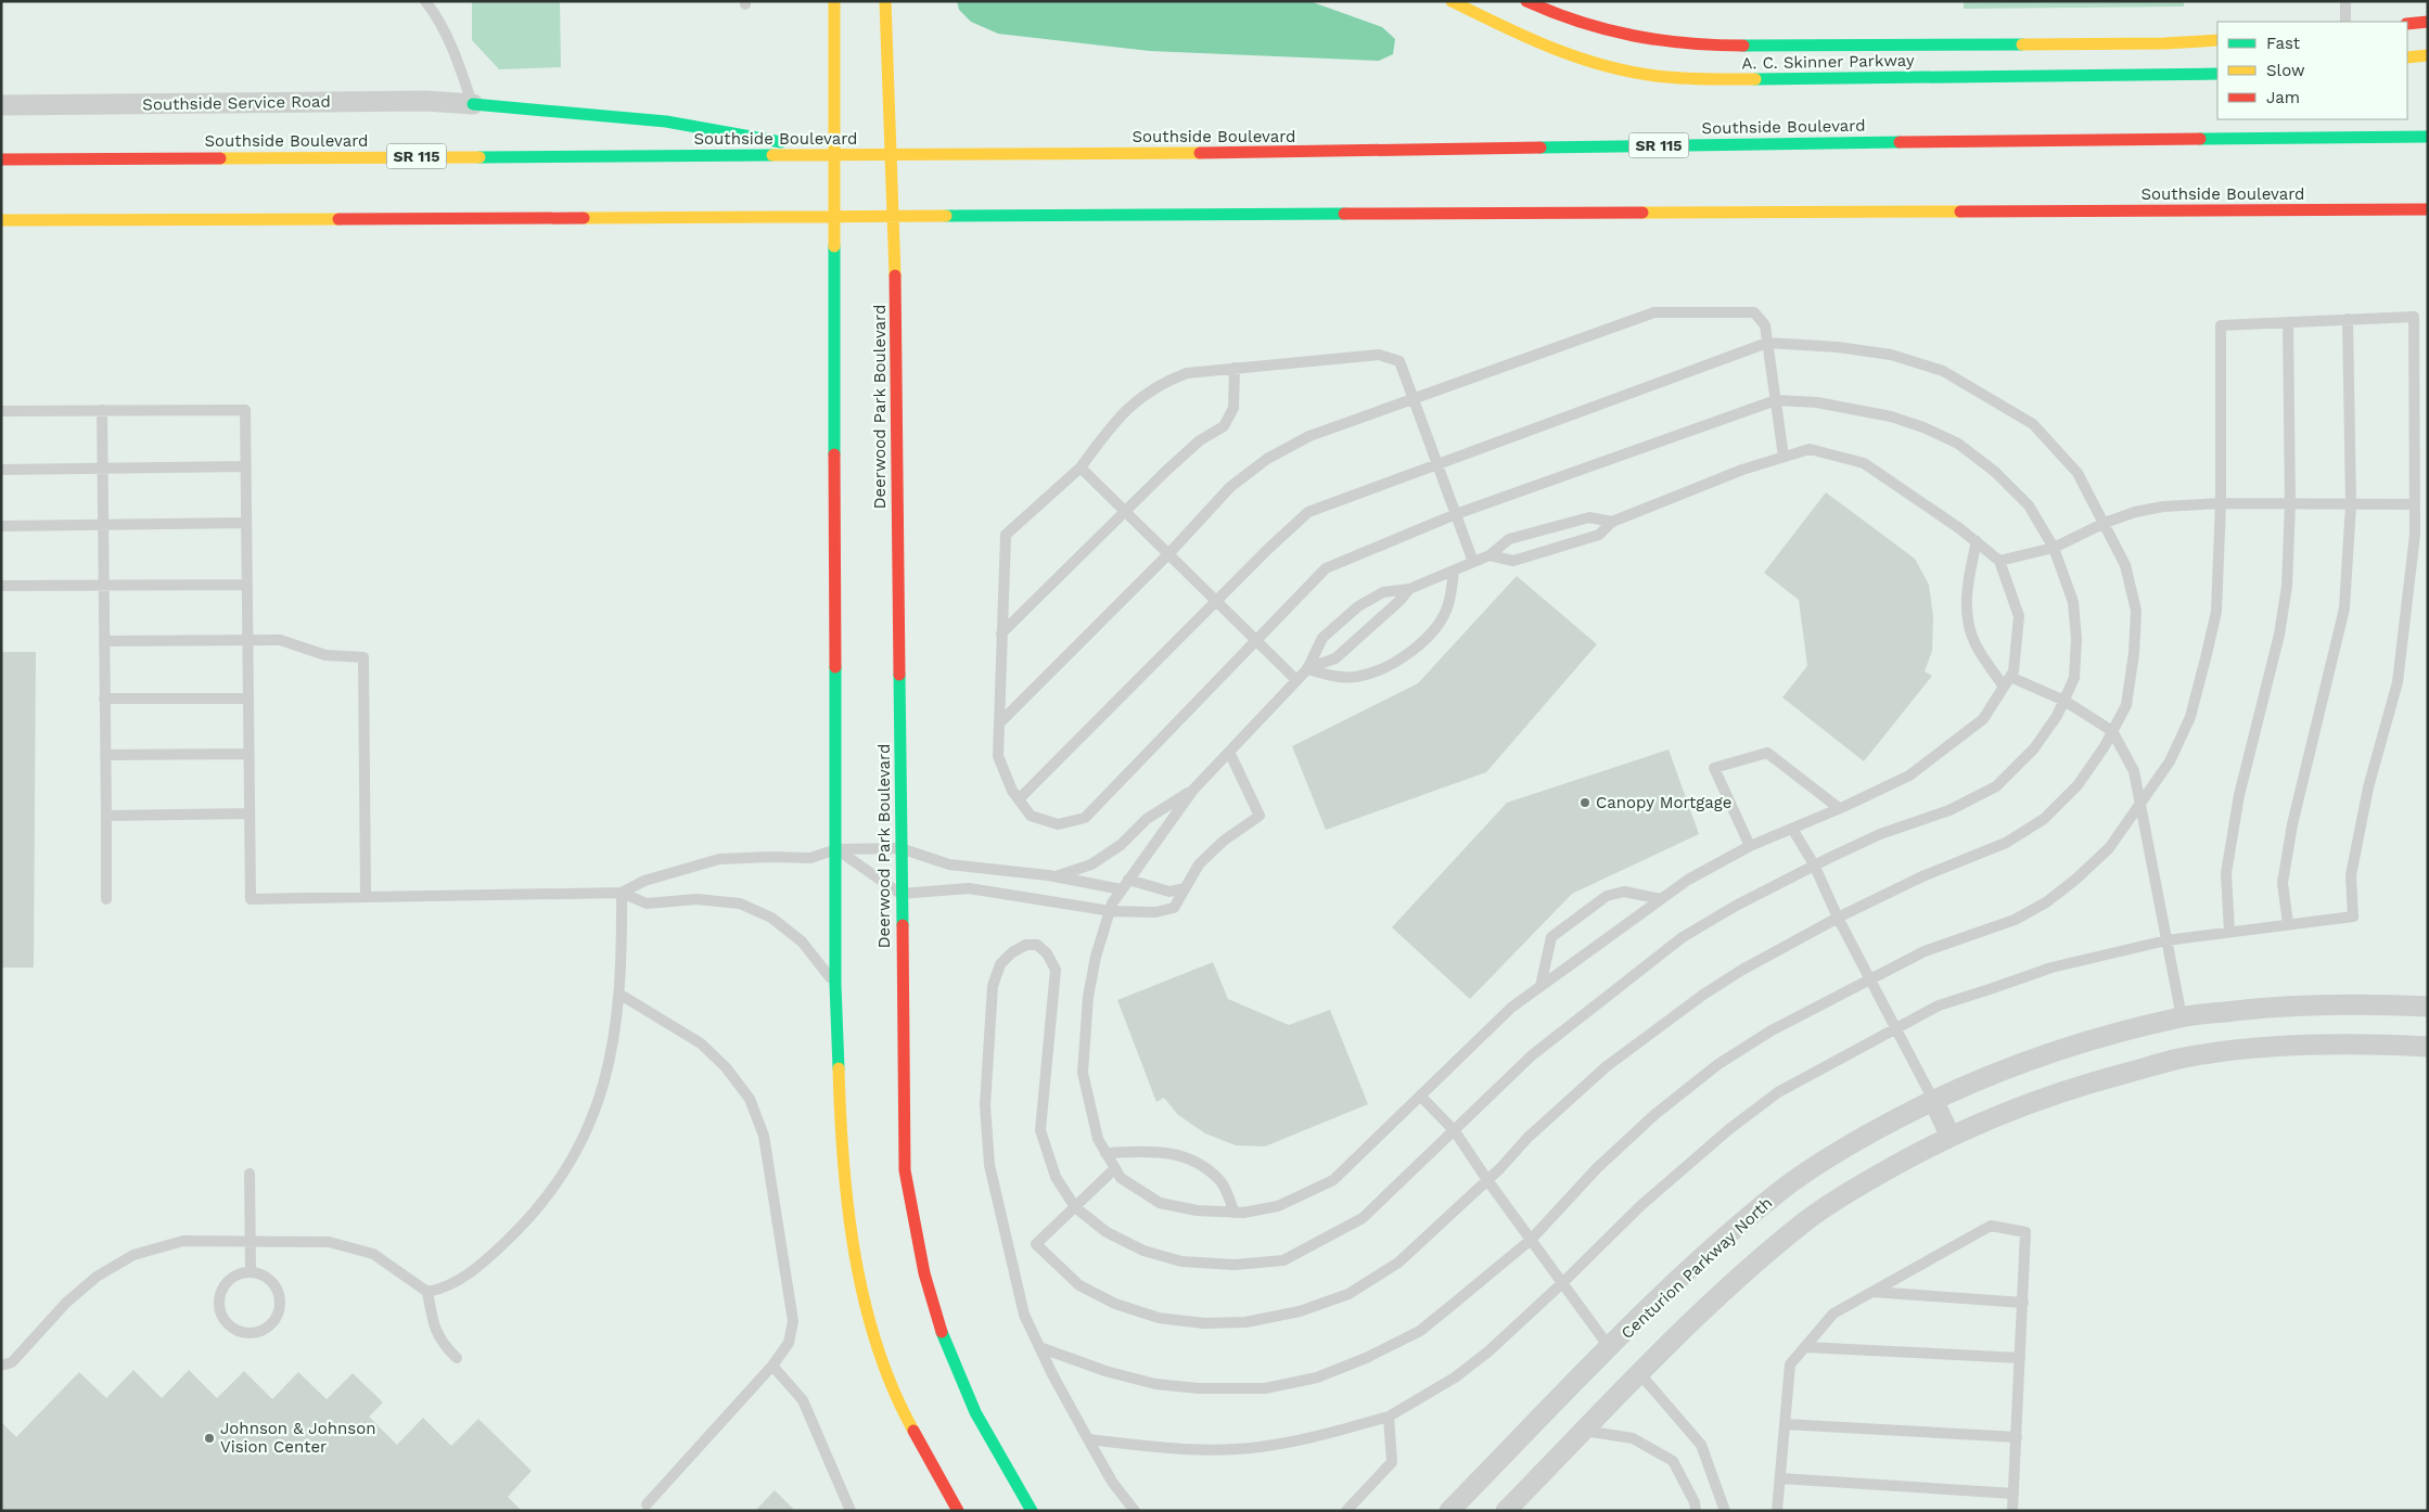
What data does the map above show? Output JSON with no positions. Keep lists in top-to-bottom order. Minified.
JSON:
{"streets":{"main road":["A. C. Skinner Parkway","Southside Boulevard","SR 115","Deerwood Park Boulevard"],"street":["Southside Service Road","Centurion Parkway North"]},"crossings":[["Southside Boulevard","Deerwood Park Boulevard"]],"places":["Canopy Mortgage","Johnson & Johnson Vision Center"],"legend":["Fast","Slow","Jam"]}
